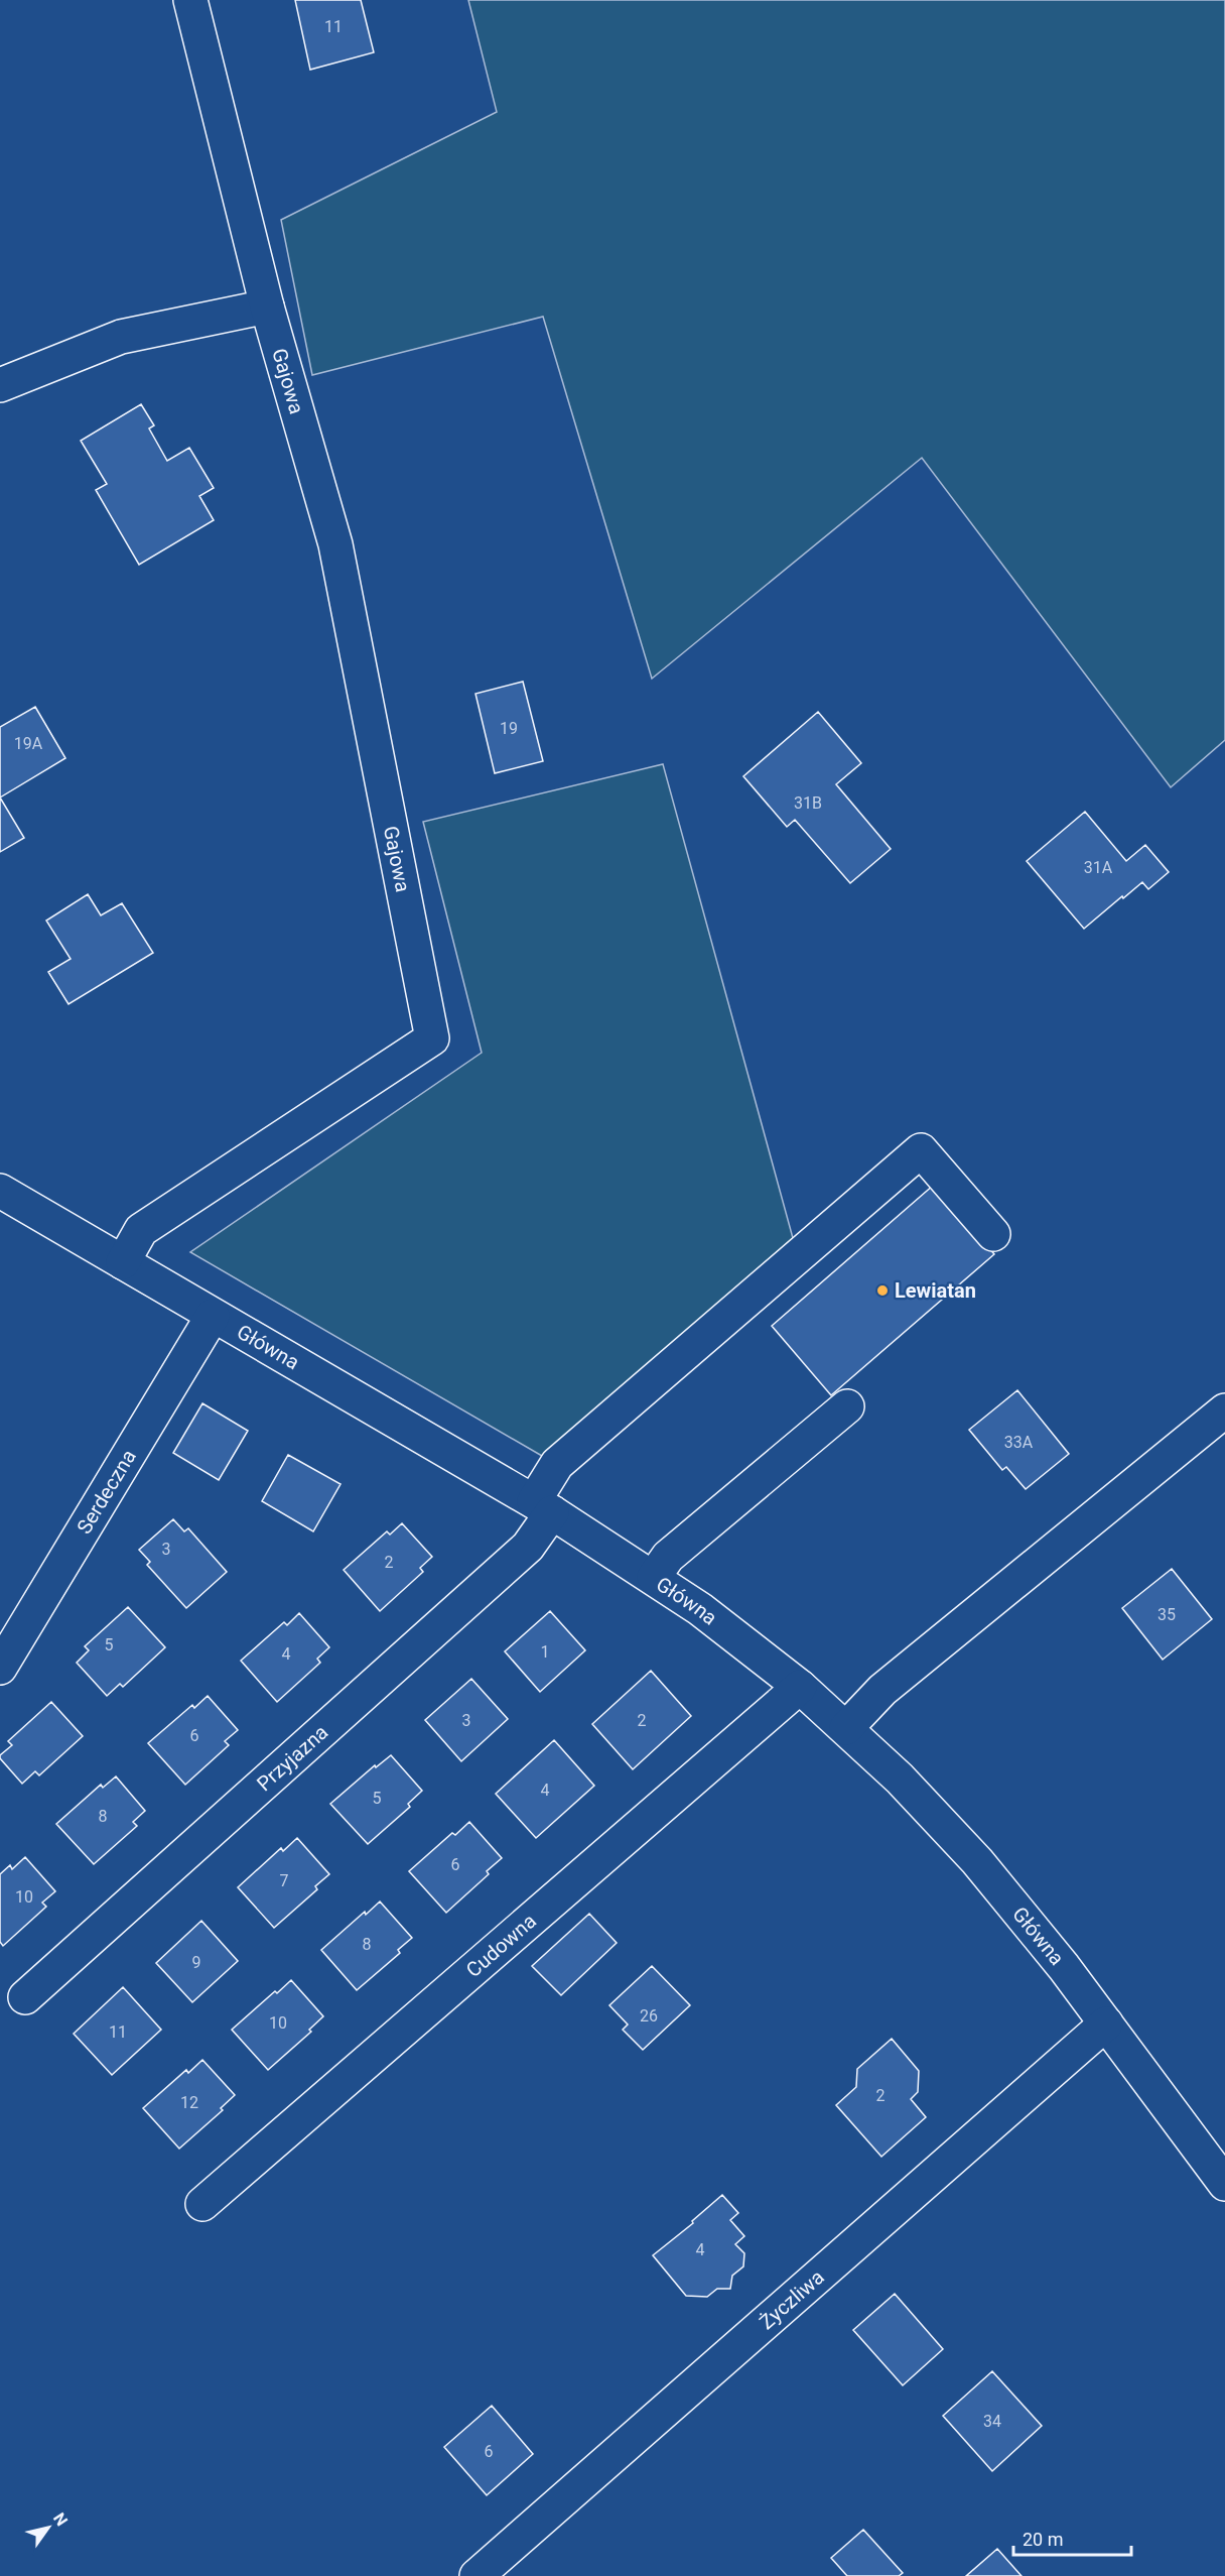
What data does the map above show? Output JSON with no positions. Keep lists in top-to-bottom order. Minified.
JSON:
{"streets":{"street":["Gajowa","Główna","Serdeczna","Przyjazna","Cudowna","Życzliwa"]},"crossings":[["Gajowa","Główna"],["Główna","Serdeczna"],["Główna","Przyjazna"],["Główna","Cudowna"],["Główna","Życzliwa"]],"places":["Lewiatan"],"house_numbers":["11","19","19A","31B","31A","33A","3","2","35","5","1","4","3","2","6","4","5","8","6","7","10","8","9","26","10","11","2","12","4","34","6"],"scale_bar":"20 m","north":"top right"}
